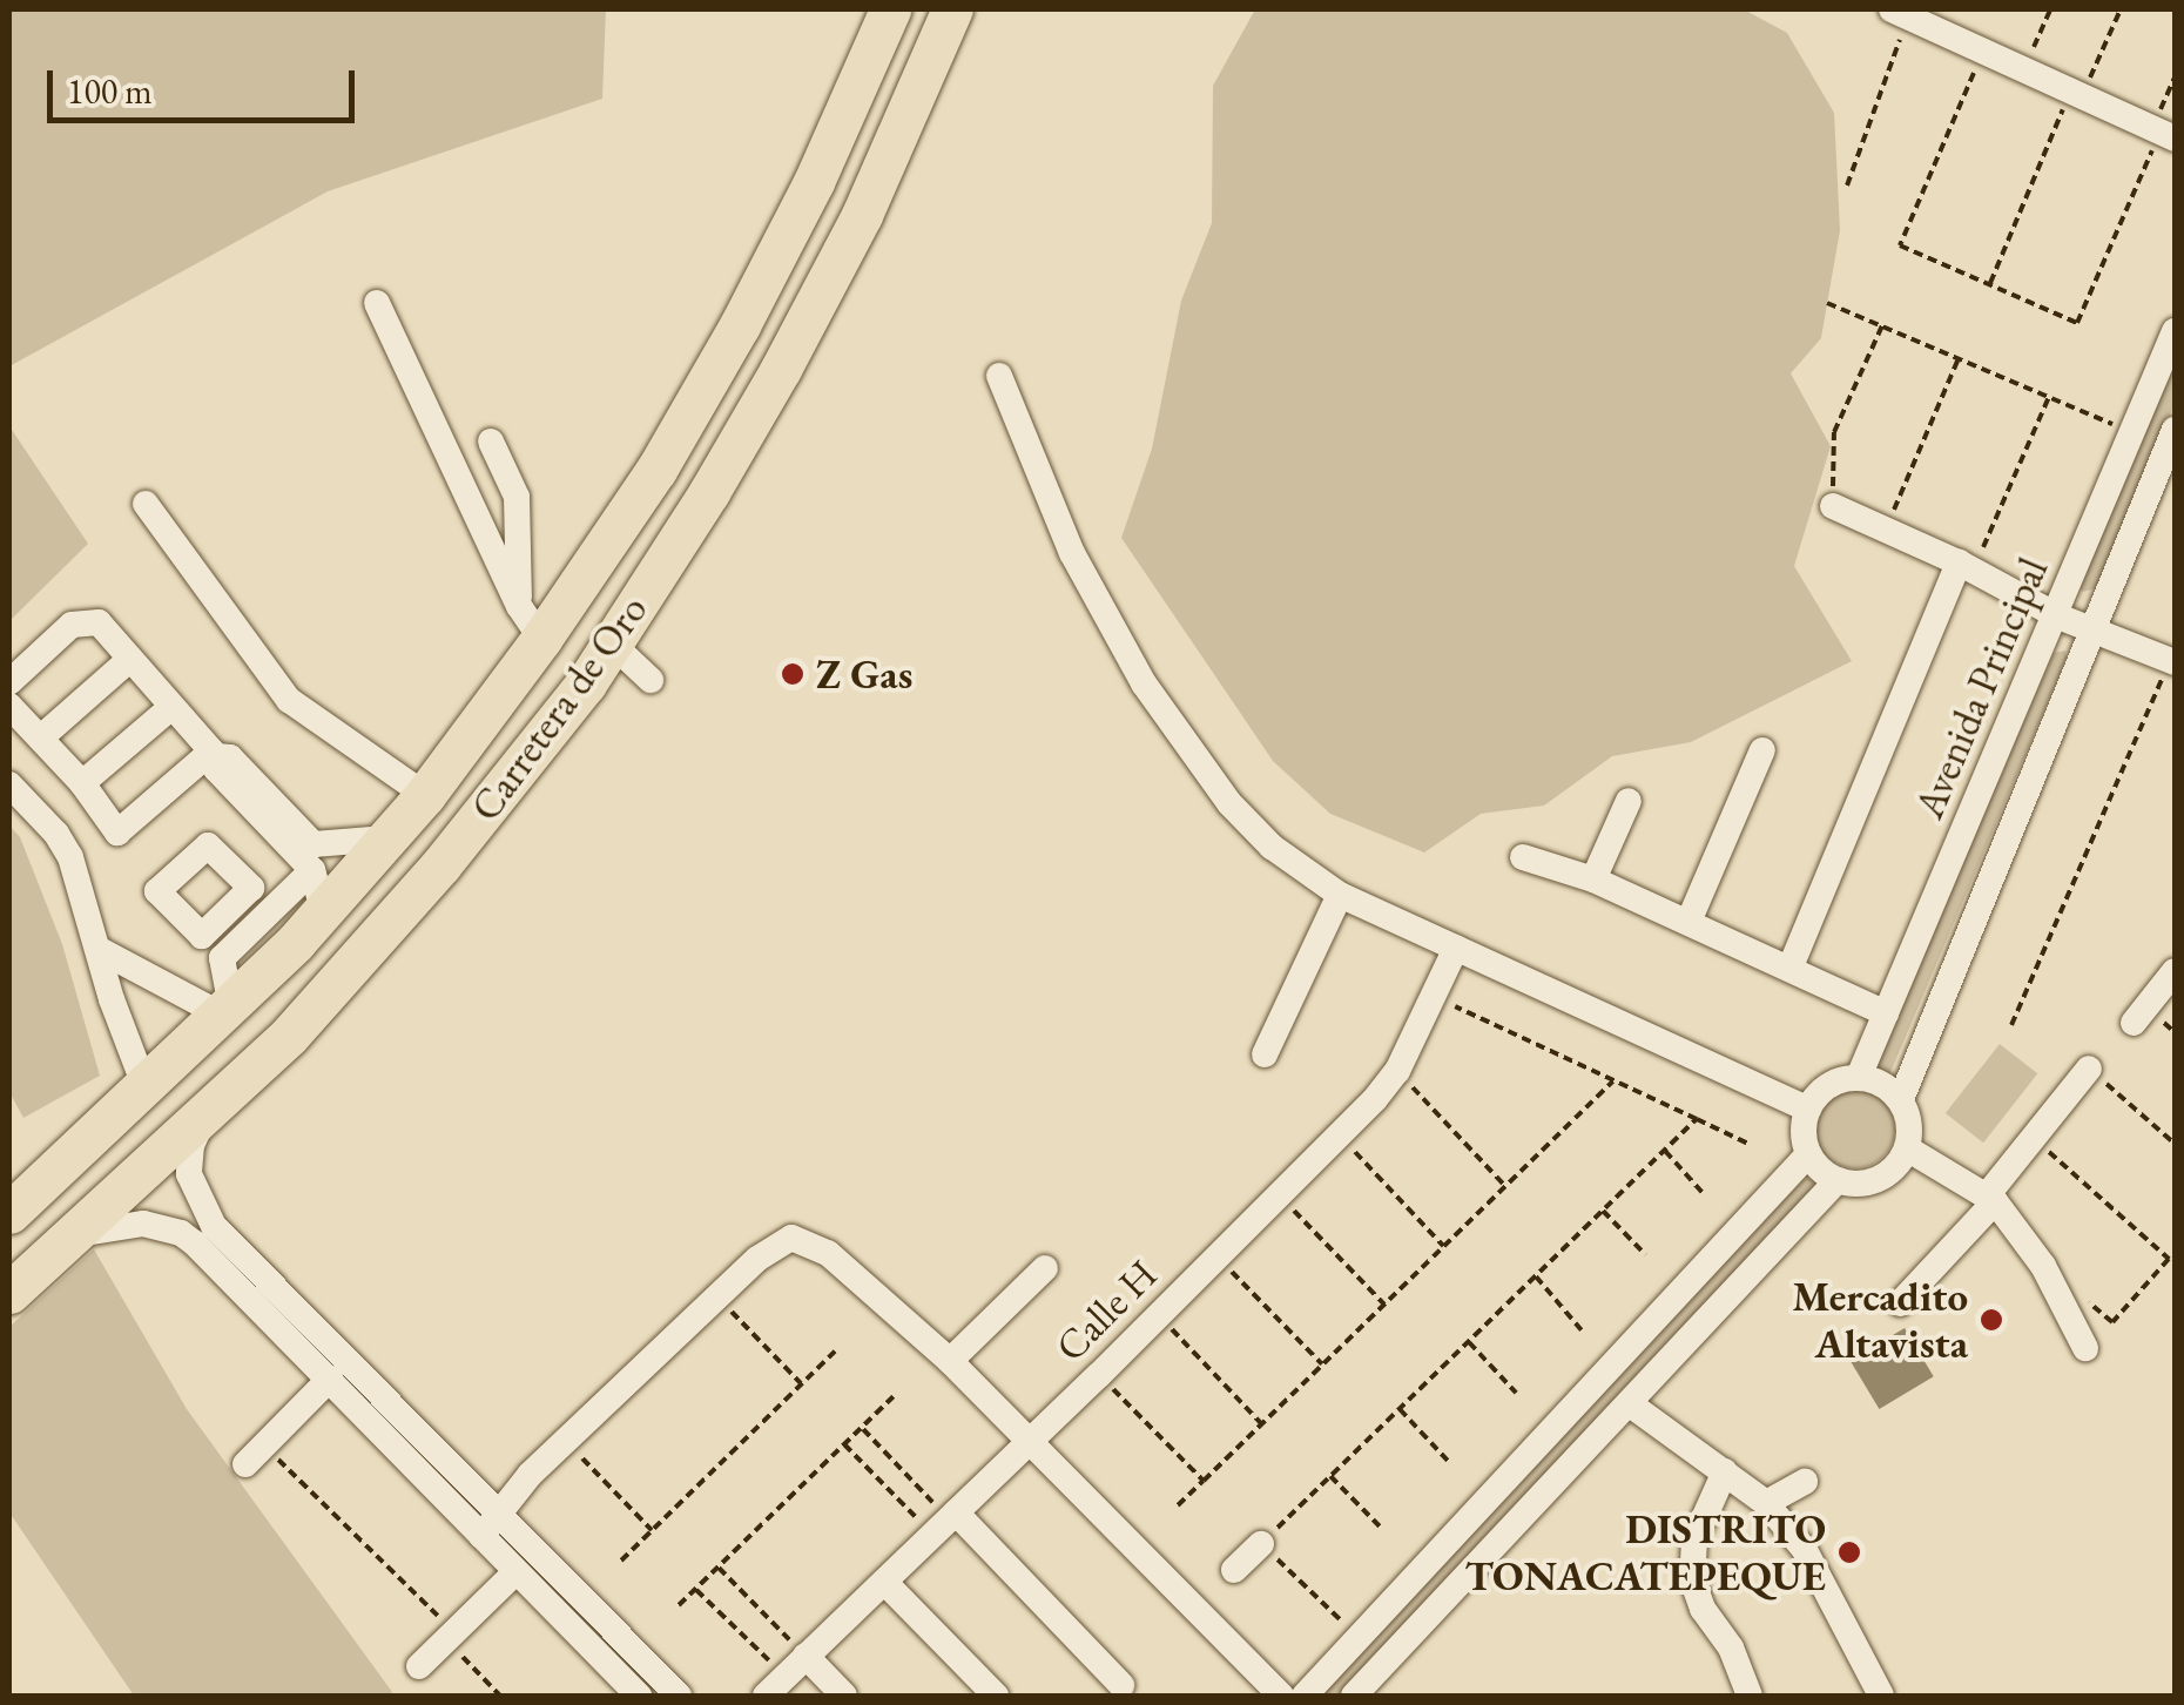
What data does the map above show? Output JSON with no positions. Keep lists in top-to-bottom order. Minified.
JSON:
{"streets":{"highway":["Carretera de Oro"],"street":["Avenida Principal","Calle H"]},"places":["Z Gas","Mercadito Altavista","DISTRITO TONACATEPEQUE"],"scale_bar":"100 m"}
